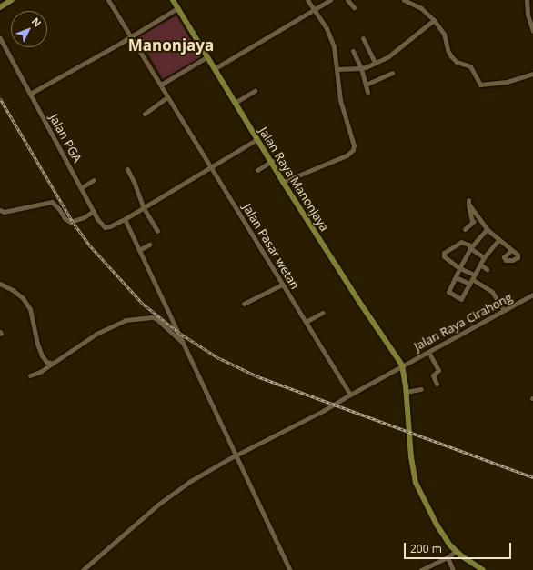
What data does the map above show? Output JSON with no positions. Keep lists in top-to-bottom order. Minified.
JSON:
{"streets":{"main road":["Jalan Raya Manonjaya"],"street":["Jalan PGA","Jalan Pasar wetan","Jalan Raya Cirahong"]},"crossings":[["Jalan Raya Manonjaya","Jalan Raya Cirahong"],["Jalan Pasar wetan","Jalan Raya Cirahong"]],"districts":["Manonjaya"],"scale_bar":"200 m","north":"top right"}
